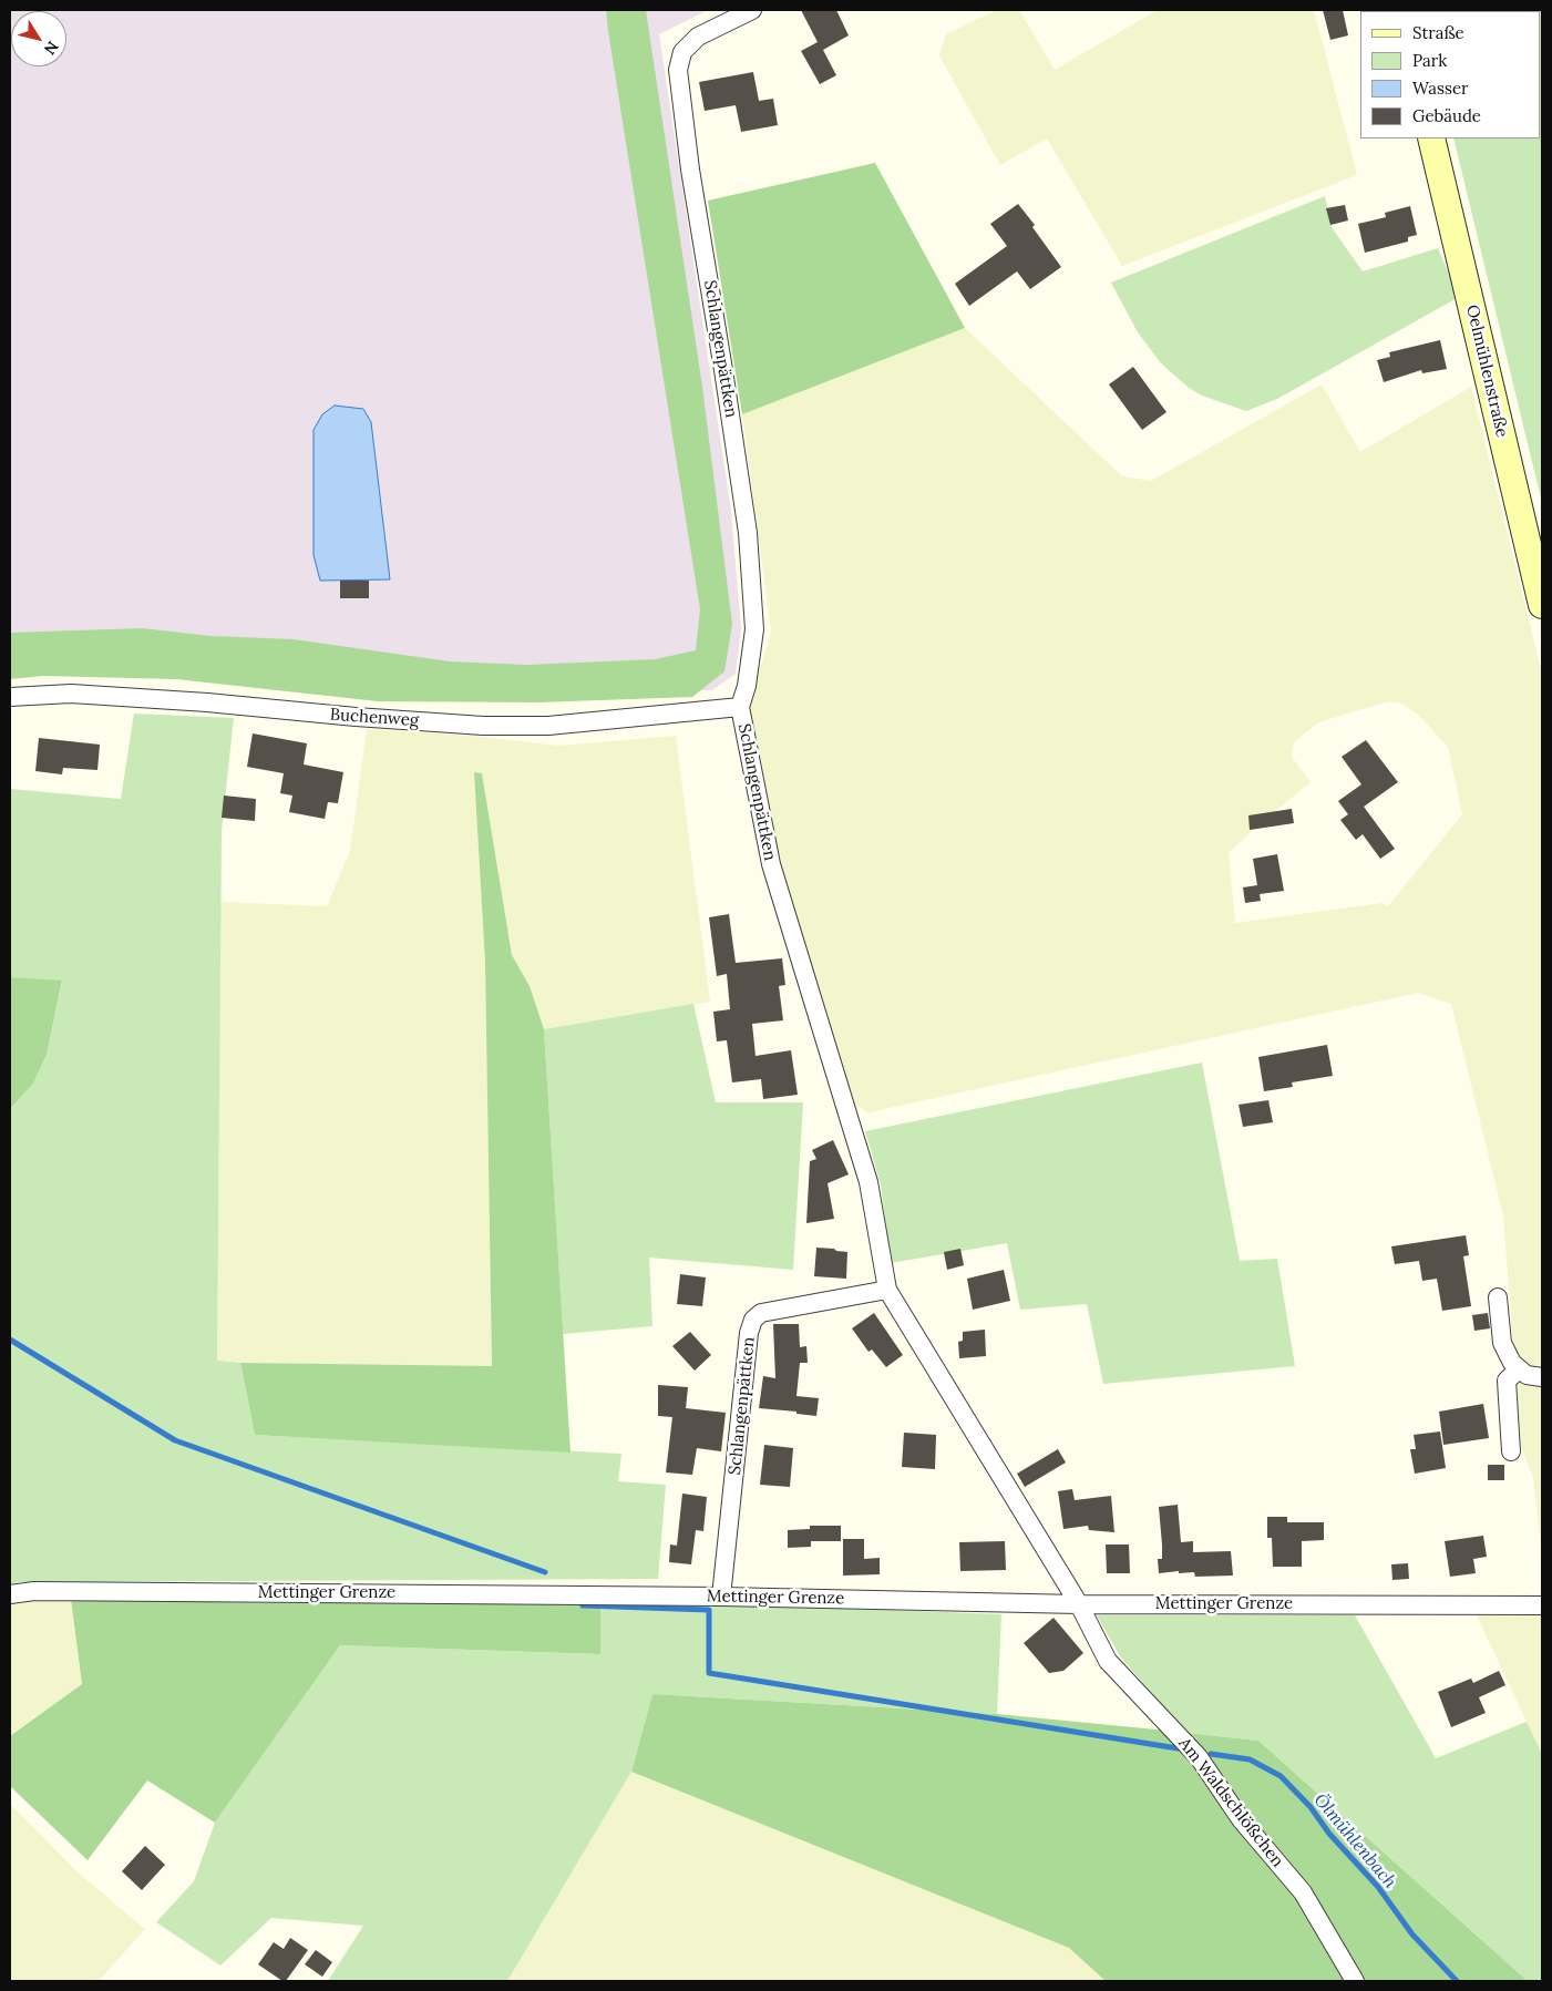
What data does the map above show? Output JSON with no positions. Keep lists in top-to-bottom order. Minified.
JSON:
{"streets":{"street":["Schlangenpättken","Oelmühlenstraße","Buchenweg","Mettinger Grenze","Am Waldschlößchen"]},"crossings":[["Schlangenpättken","Buchenweg"],["Schlangenpättken","Mettinger Grenze"],["Schlangenpättken","Am Waldschlößchen"],["Mettinger Grenze","Am Waldschlößchen"]],"water":["Ölmühlenbach"],"legend":["Straße","Park","Wasser","Gebäude"],"north":"bottom right"}
